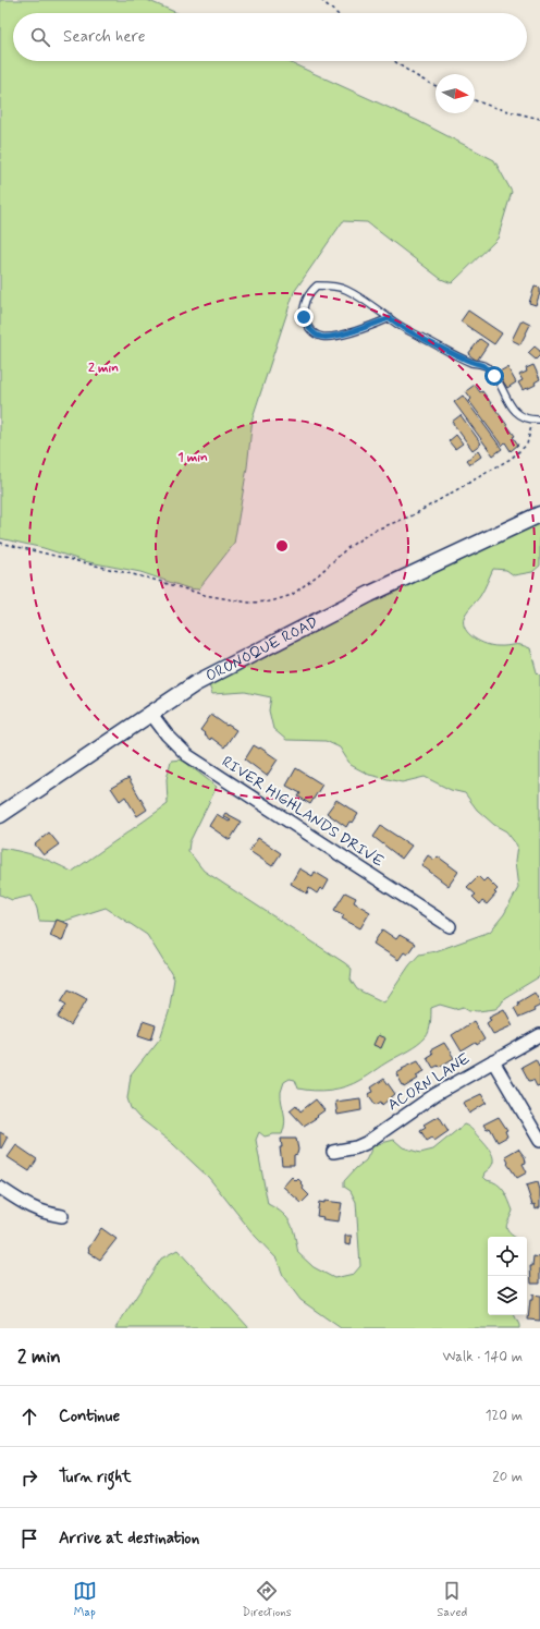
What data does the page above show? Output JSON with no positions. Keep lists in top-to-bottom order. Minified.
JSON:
{"streets":{"street":["ORONOQUE ROAD","RIVER HIGHLANDS DRIVE","ACORN LANE"]},"crossings":[["ORONOQUE ROAD","RIVER HIGHLANDS DRIVE"]],"north":"right","page":{"search":"Search here","heading":["2 min","Walk · 140 m"],"list":[["Continue","120 m"],["Turn right","20 m"],"Arrive at destination"],"nav":["Map","Directions","Saved"]},"rings":["2 min","1 min"]}
